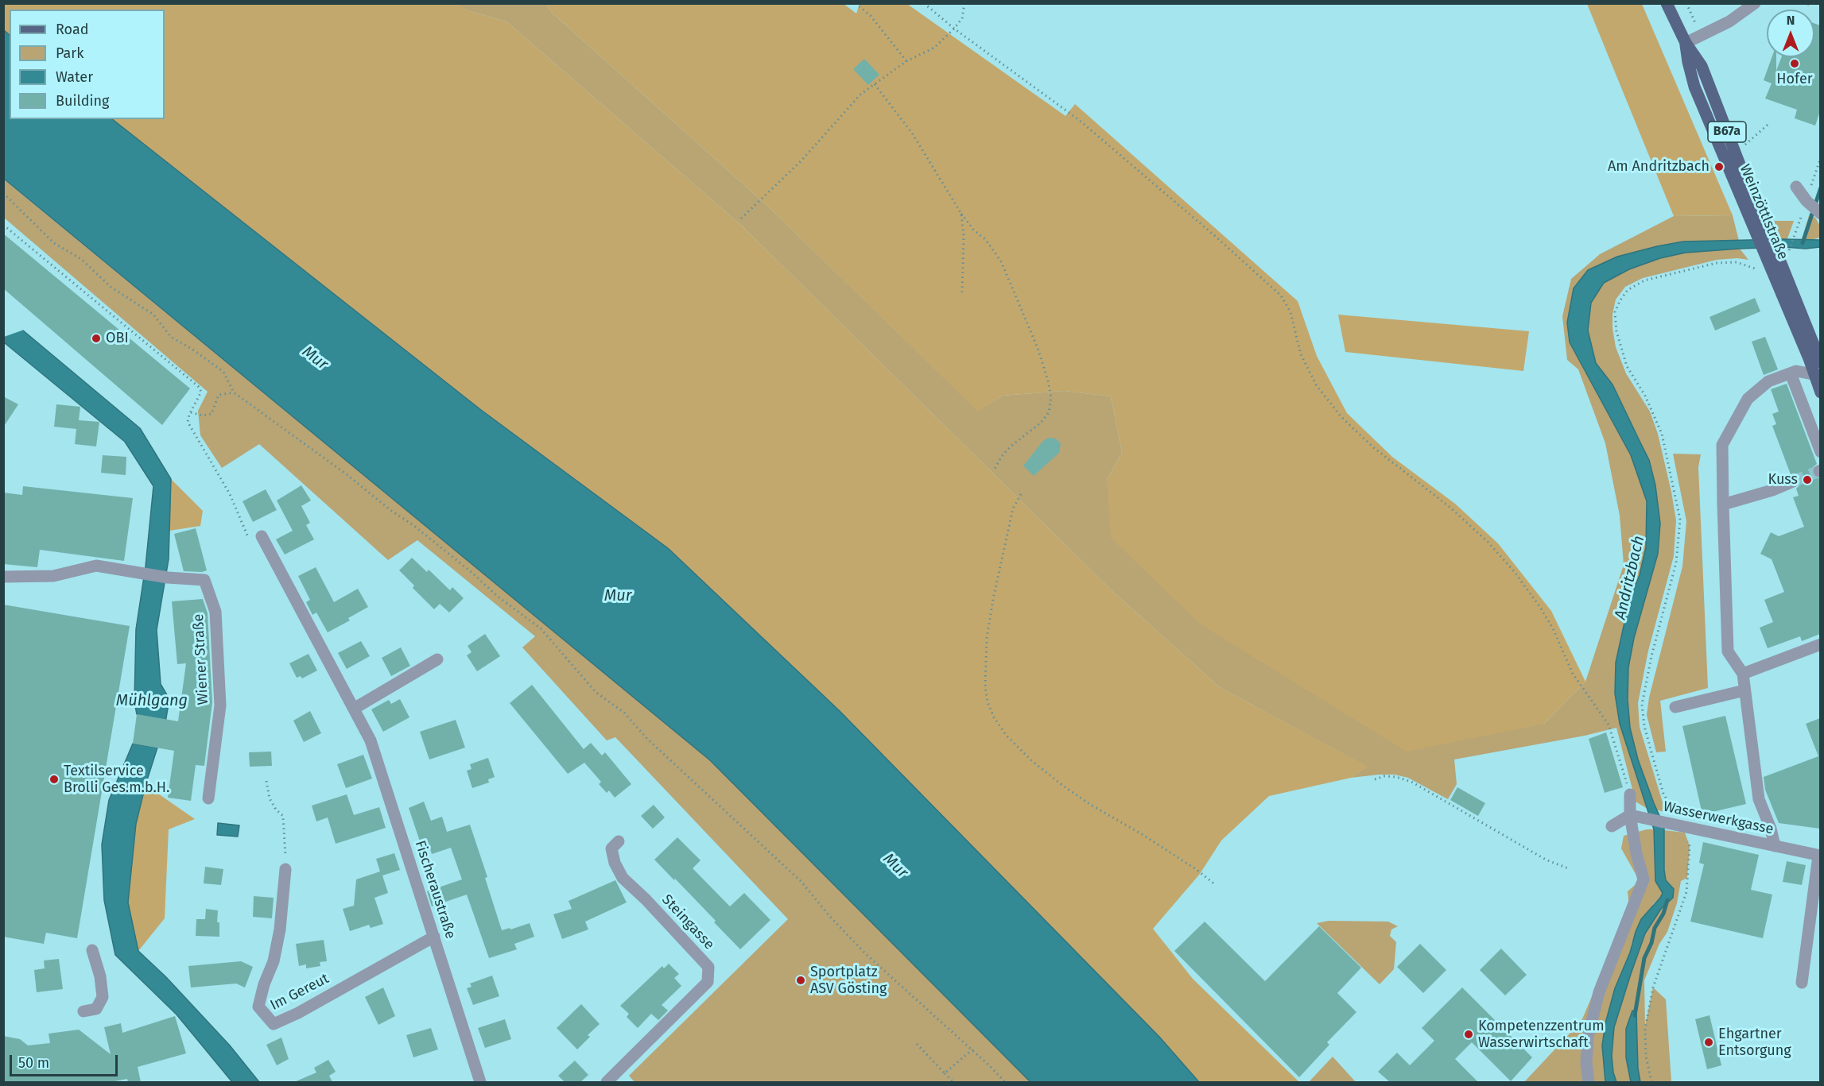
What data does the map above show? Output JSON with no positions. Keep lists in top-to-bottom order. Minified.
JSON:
{"streets":{"main road":["B67a","Weinzöttlstraße"],"street":["Wiener Straße","Wasserwerkgasse","Fischeraustraße","Steingasse","Im Gereut"]},"crossings":[["Fischeraustraße","Im Gereut"]],"water":["Mur","Andritzbach","Mühlgang"],"places":["Hofer","Am Andritzbach","OBI","Kuss","Textilservice Brolli Ges.m.b.H.","Sportplatz ASV Gösting","Kompetenzzentrum Wasserwirtschaft","Ehgartner Entsorgung"],"legend":["Road","Park","Water","Building"],"scale_bar":"50 m","north":"top"}
